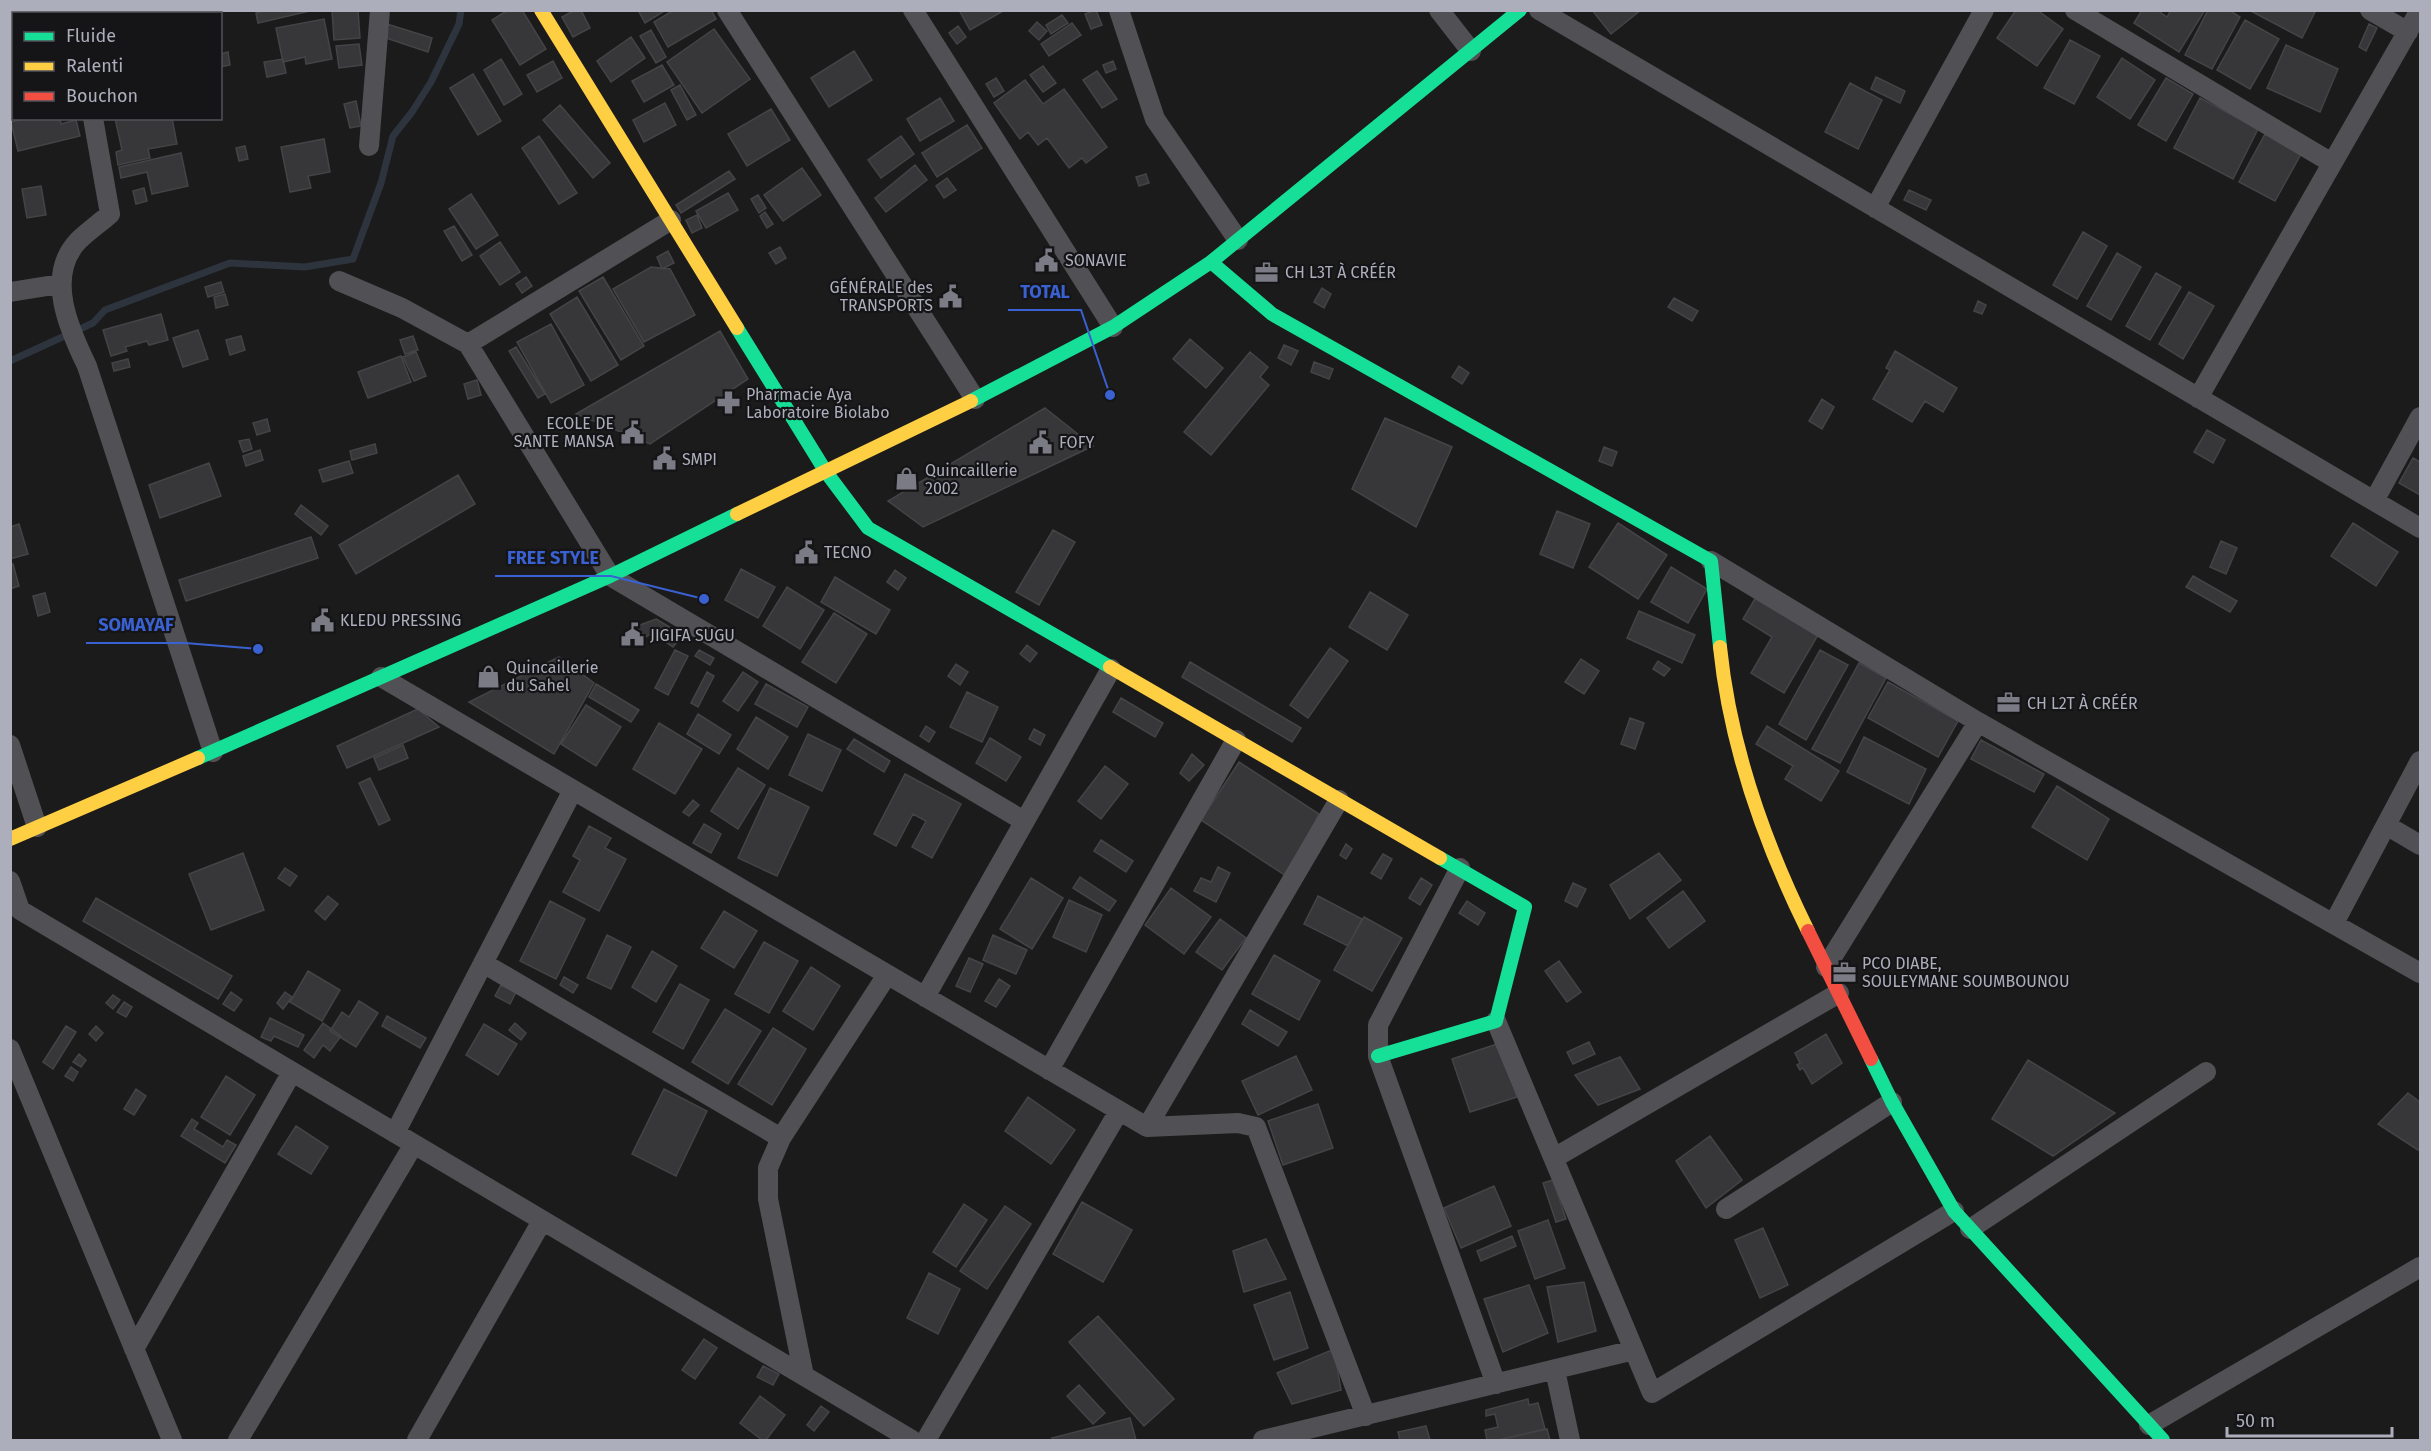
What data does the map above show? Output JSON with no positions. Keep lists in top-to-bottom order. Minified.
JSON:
{"places":{"public building":["SONAVIE","GÉNÉRALE des TRANSPORTS","ECOLE DE SANTE MANSA","FOFY","SMPI","TECNO","KLEDU PRESSING","JIGIFA SUGU"],"office":["CH L3T À CRÉÉR","CH L2T À CRÉÉR","PCO DIABE, SOULEYMANE SOUMBOUNOU"],"other":["TOTAL","FREE STYLE","SOMAYAF"],"pharmacy":["Pharmacie Aya Laboratoire Biolabo"],"shop":["Quincaillerie 2002","Quincaillerie du Sahel"]},"legend":["Fluide","Ralenti","Bouchon"],"scale_bar":"50 m"}
